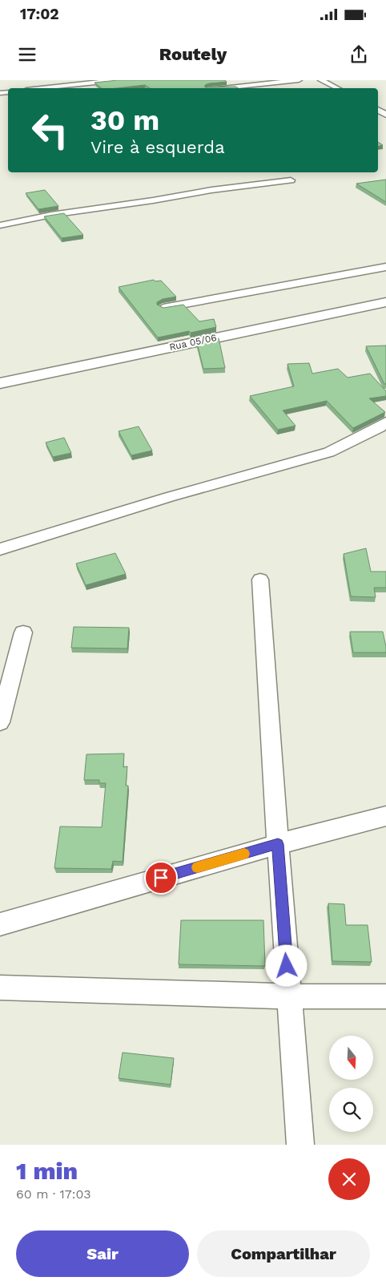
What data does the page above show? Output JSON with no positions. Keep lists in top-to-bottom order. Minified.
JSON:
{"streets":{"street":["Rua 05/06"]},"north":"bottom","page":{"status":"17:02","header":"Routely","turn":["30 m","Vire à esquerda"],"heading":["1 min","60 m · 17:03"],"buttons":["Sair","Compartilhar"]}}
